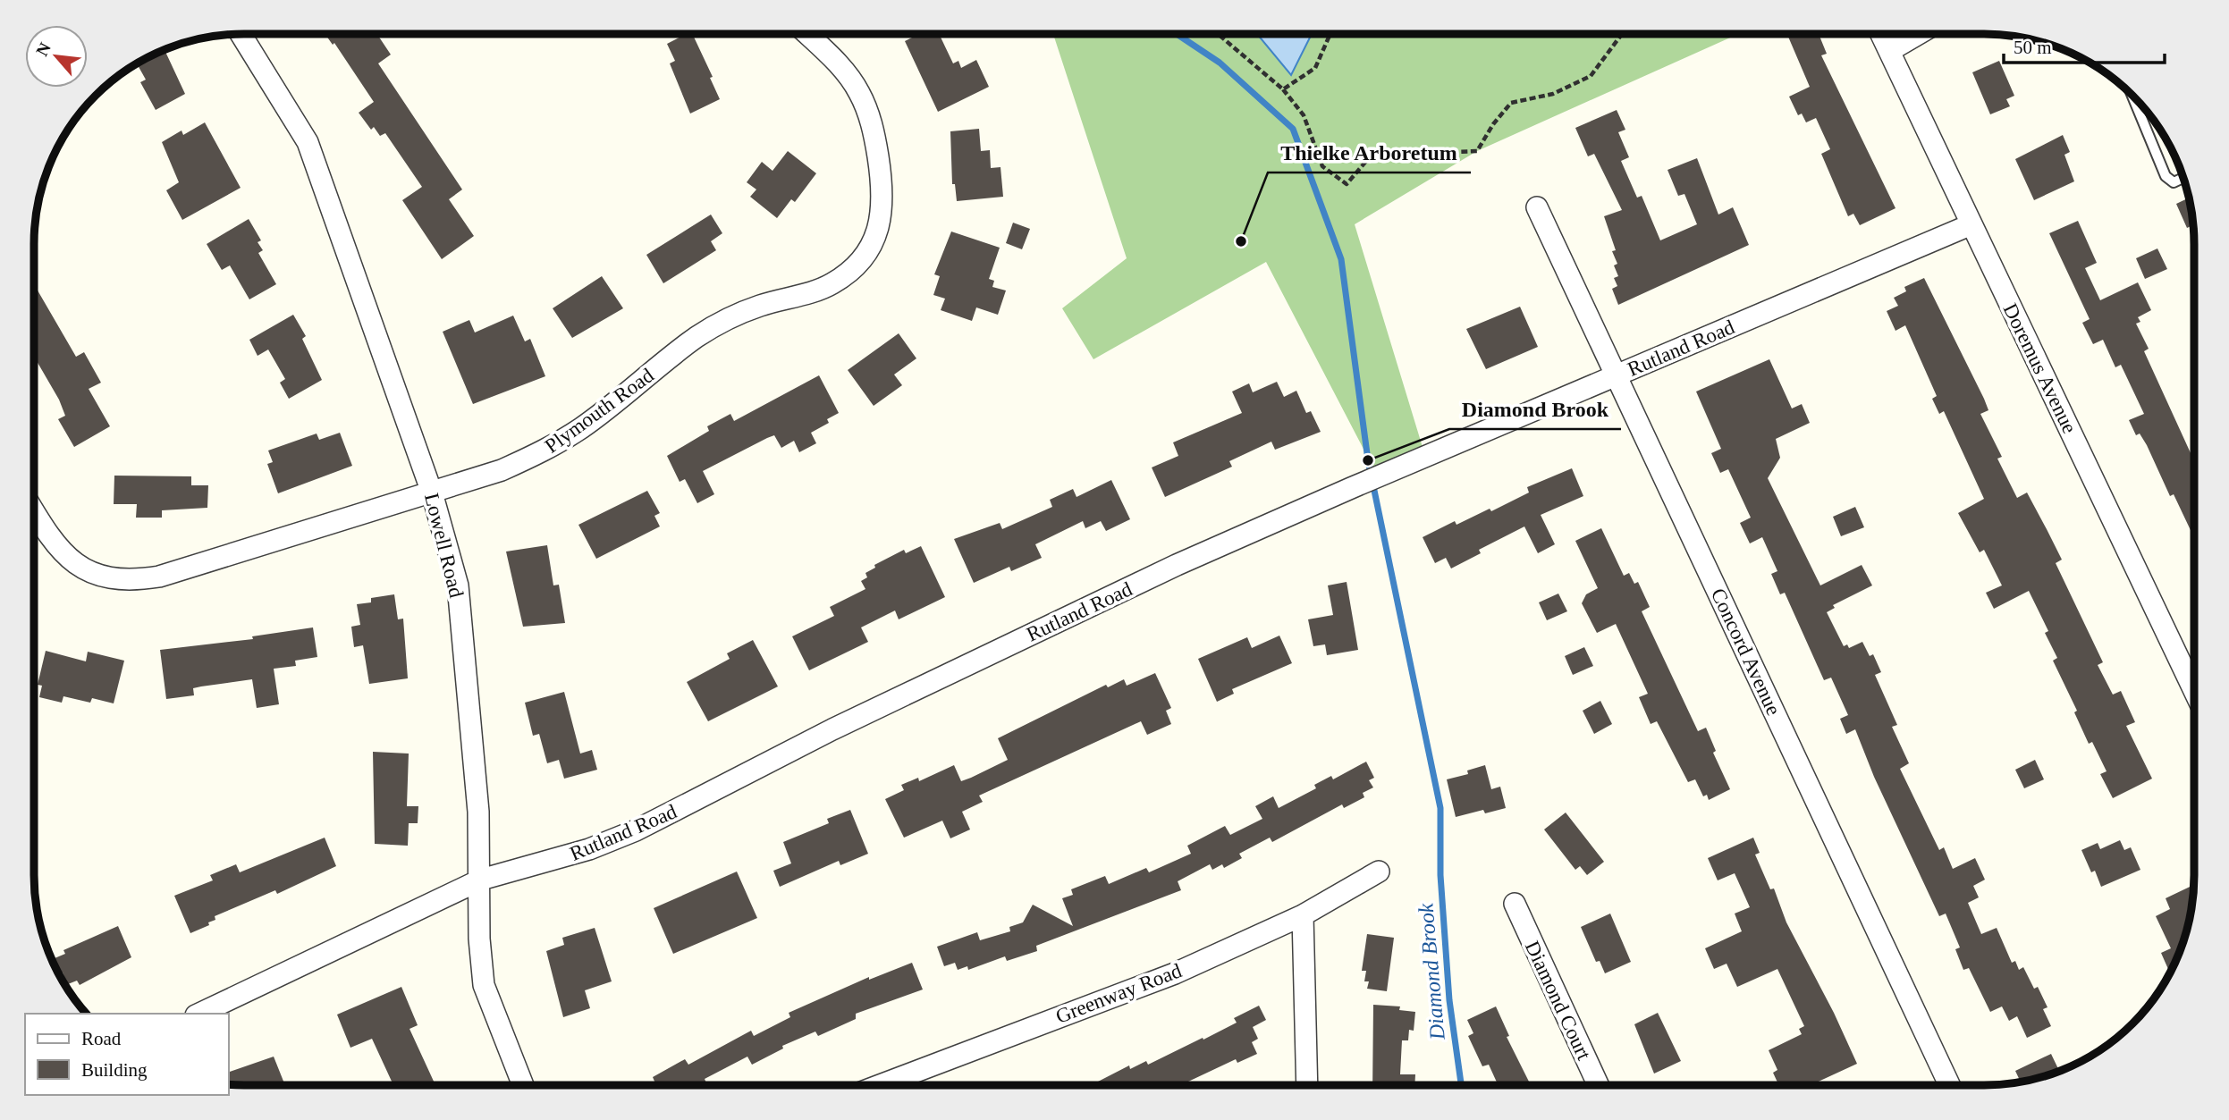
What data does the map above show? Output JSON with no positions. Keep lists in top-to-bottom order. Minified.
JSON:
{"streets":{"street":["Rutland Road","Doremus Avenue","Plymouth Road","Lowell Road","Concord Avenue","Greenway Road","Diamond Court"]},"crossings":[["Rutland Road","Doremus Avenue"],["Rutland Road","Lowell Road"],["Rutland Road","Concord Avenue"],["Plymouth Road","Lowell Road"]],"water":["Diamond Brook"],"places":["Thielke Arboretum","Diamond Brook"],"legend":["Road","Building"],"scale_bar":"50 m","north":"top left"}
